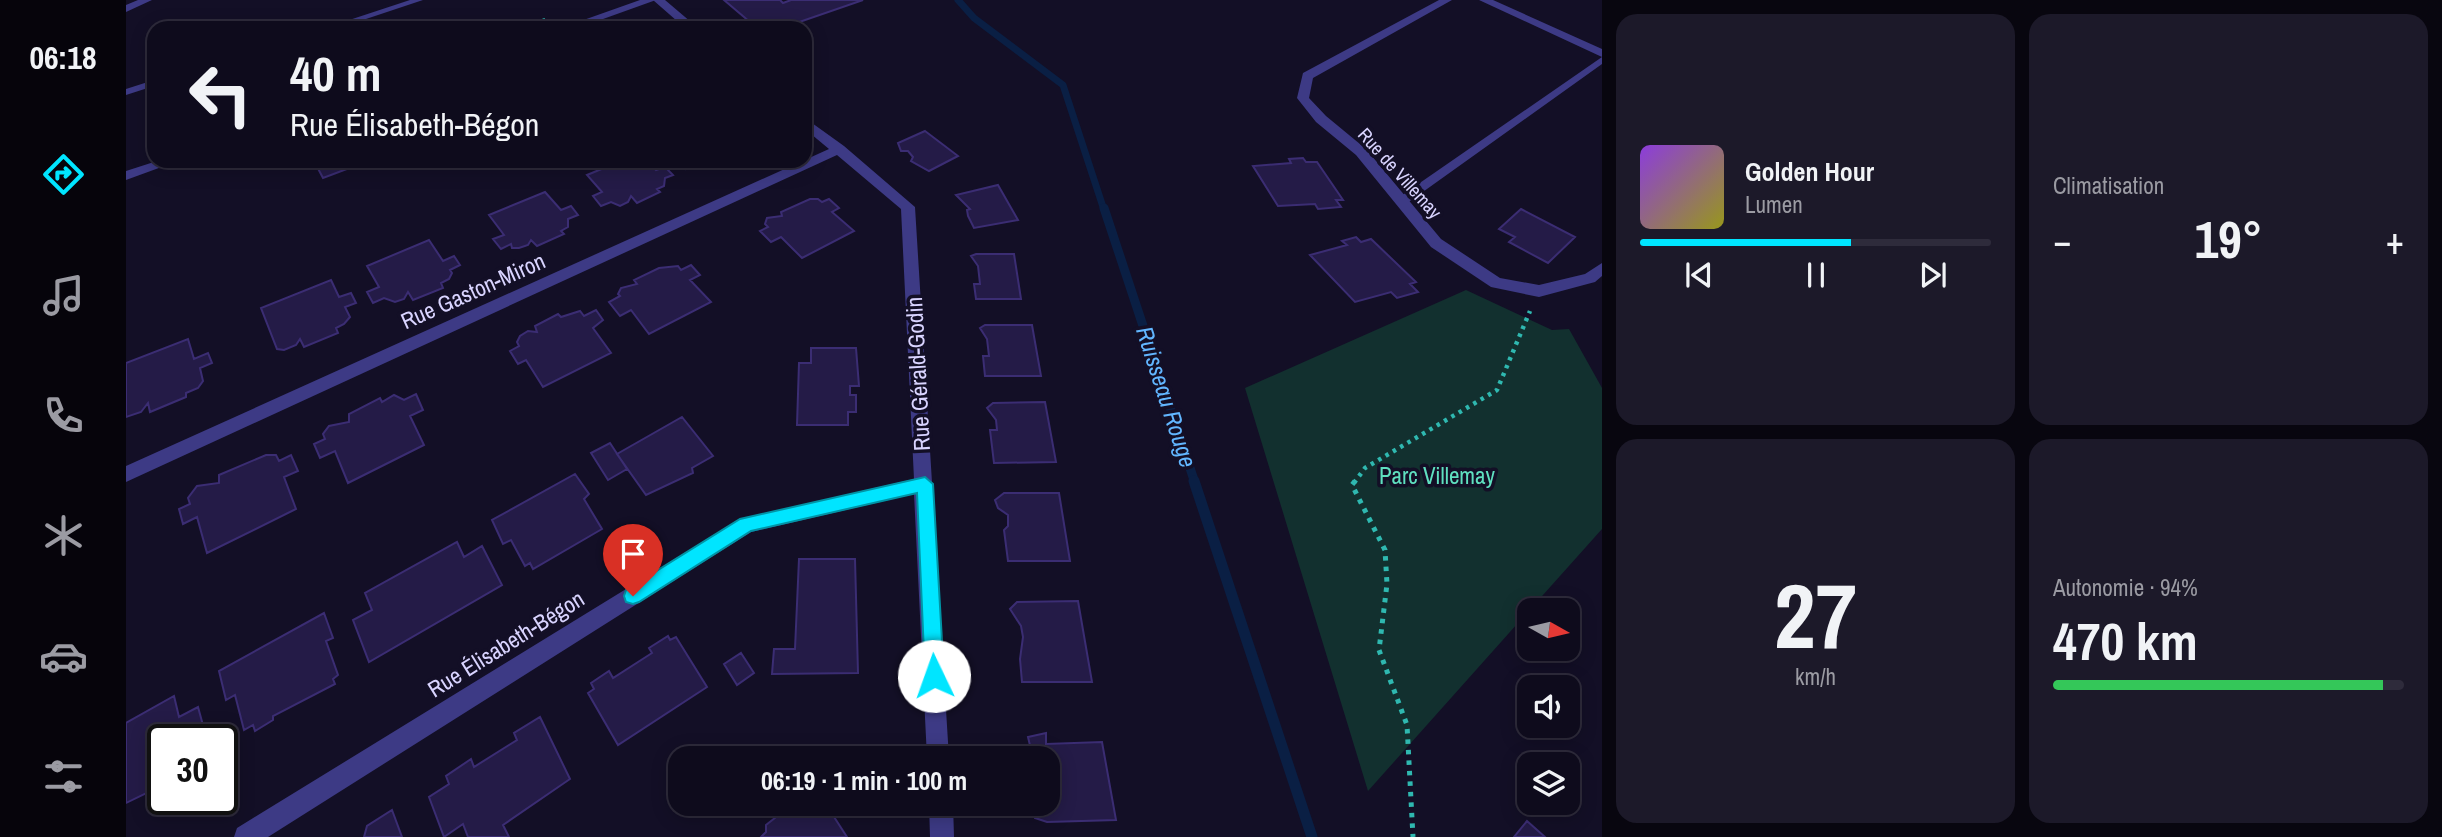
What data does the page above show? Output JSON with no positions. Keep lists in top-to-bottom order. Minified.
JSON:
{"streets":{"street":["Rue de Villemay","Rue Gaston-Miron","Rue Gérald-Godin","Rue Élisabeth-Bégon"]},"crossings":[["Rue Gaston-Miron","Rue Gérald-Godin"],["Rue Gérald-Godin","Rue Élisabeth-Bégon"]],"water":["Ruisseau Rouge"],"parks":["Parc Villemay"],"north":"right","page":{"tabs":"06:18","tile":["Climatisation",["27","km/h"],["Autonomie · 94%","470 km"]],"turn":["40 m","Rue Élisabeth-Bégon"],"song":["Golden Hour","Lumen"],"heat":["−","19°","+"],"limit":"30","trip":"06:19 · 1 min · 100 m"}}
